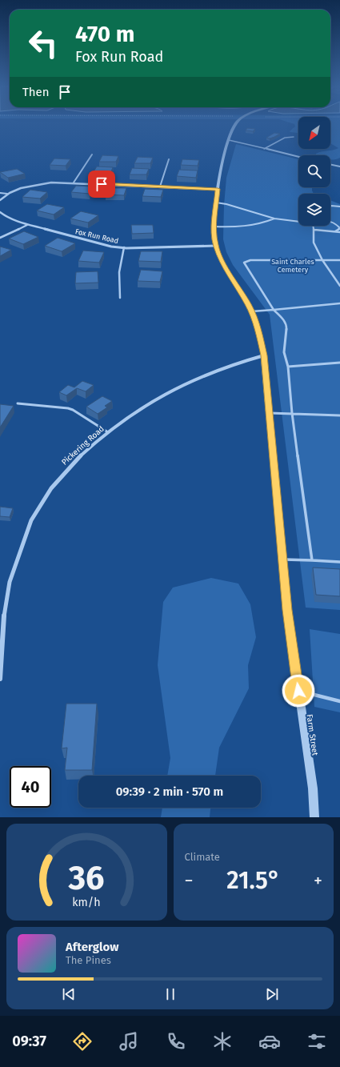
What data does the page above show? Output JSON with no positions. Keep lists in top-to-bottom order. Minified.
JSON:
{"streets":{"street":["Fox Run Road","Pickering Road","Farm Street"]},"crossings":[["Fox Run Road","Farm Street"],["Pickering Road","Farm Street"]],"parks":["Saint Charles Cemetery"],"north":"bottom left","page":{"turn":["470 m","Fox Run Road"],"then":"Then","limit":"40","trip":"09:39 · 2 min · 570 m","tile":"Climate","heat":["−","21.5°","+"],"song":["Afterglow","The Pines"],"tabs":"09:37","gauge":["36","km/h"]}}
